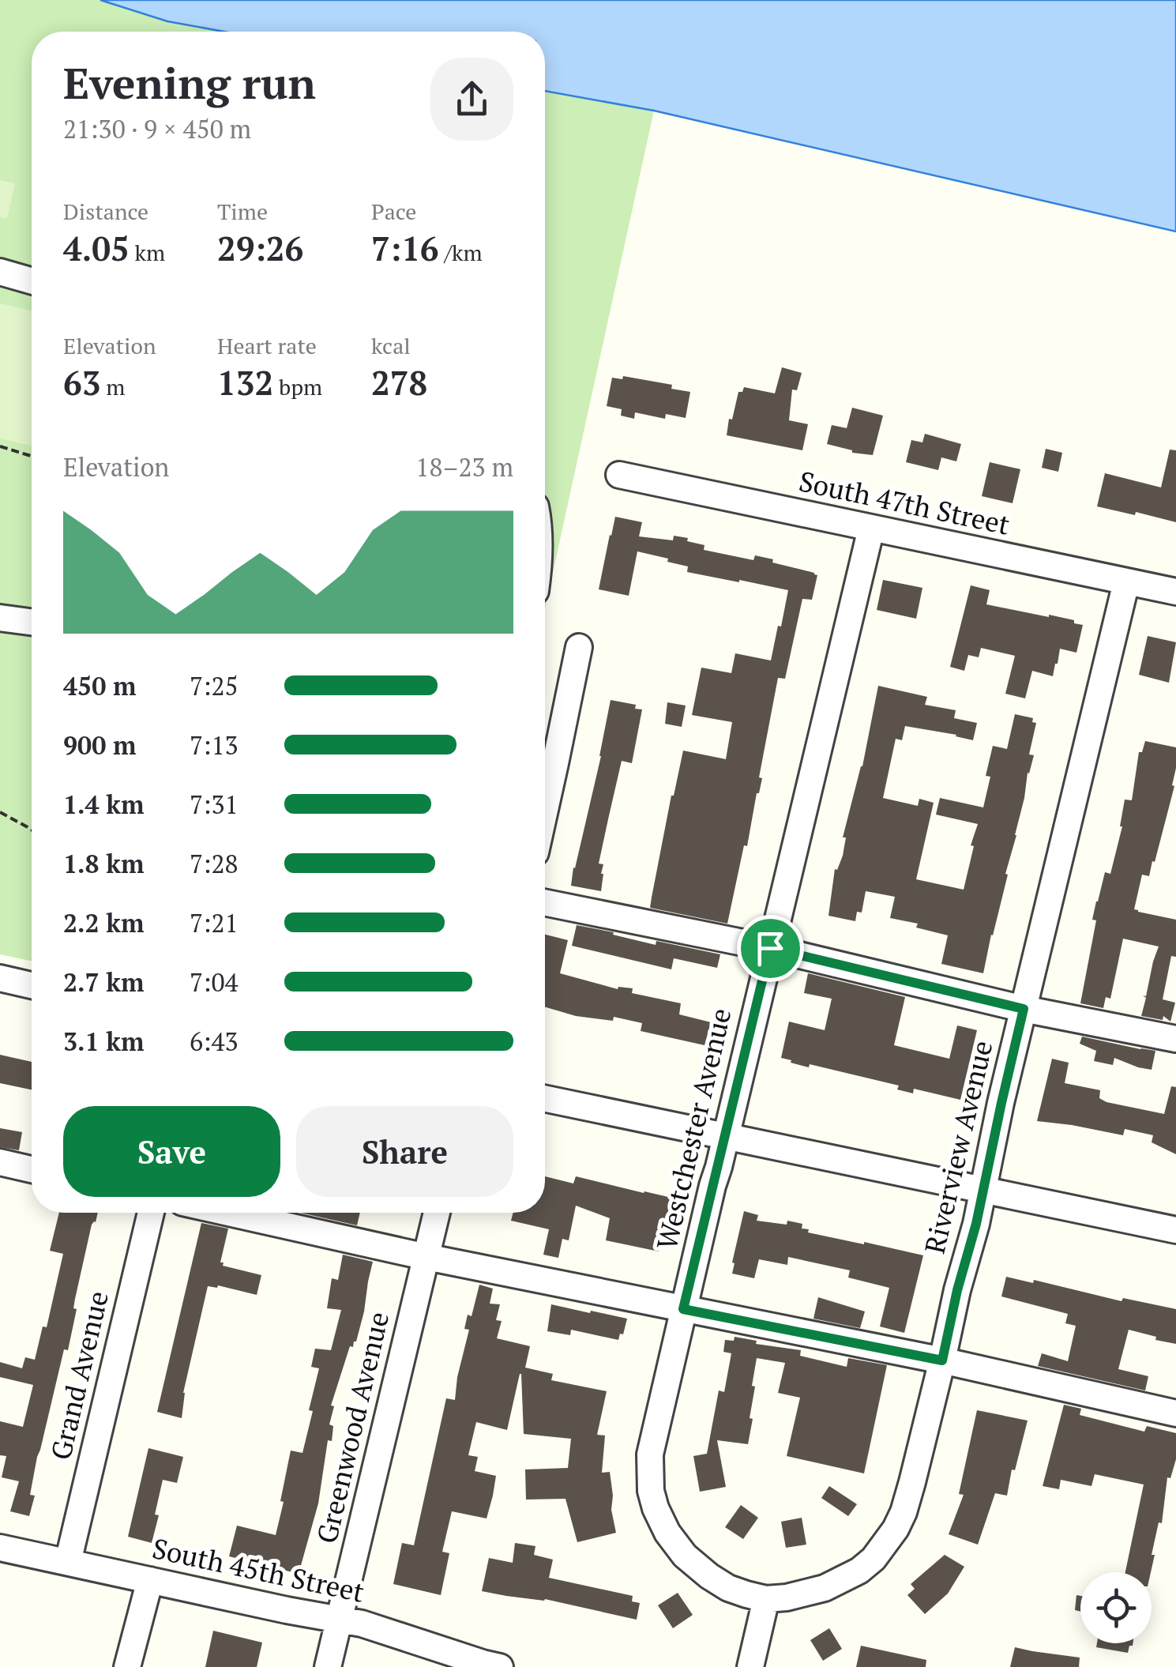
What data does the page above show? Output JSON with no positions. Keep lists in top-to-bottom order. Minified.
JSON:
{"streets":{"street":["South 47th Street","Westchester Avenue","Riverview Avenue","Grand Avenue","Greenwood Avenue","South 45th Street"]},"crossings":[["South 47th Street","Westchester Avenue"],["South 47th Street","Riverview Avenue"],["Westchester Avenue","Riverview Avenue"],["Grand Avenue","South 45th Street"],["Greenwood Avenue","South 45th Street"]],"page":{"heading":["Evening run","21:30 · 9 × 450 m"],"stats":[["Distance","4.05 km"],["Time","29:26"],["Pace","7:16 /km"],["Elevation","63 m"],["Heart rate","132 bpm"],["kcal","278"]],"chart":["Elevation","18–23 m"],"list":[{"name":"450 m","note":"7:25"},{"name":"900 m","note":"7:13"},{"name":"1.4 km","note":"7:31"},{"name":"1.8 km","note":"7:28"},{"name":"2.2 km","note":"7:21"},{"name":"2.7 km","note":"7:04"},{"name":"3.1 km","note":"6:43"}],"buttons":["Save","Share"]}}
